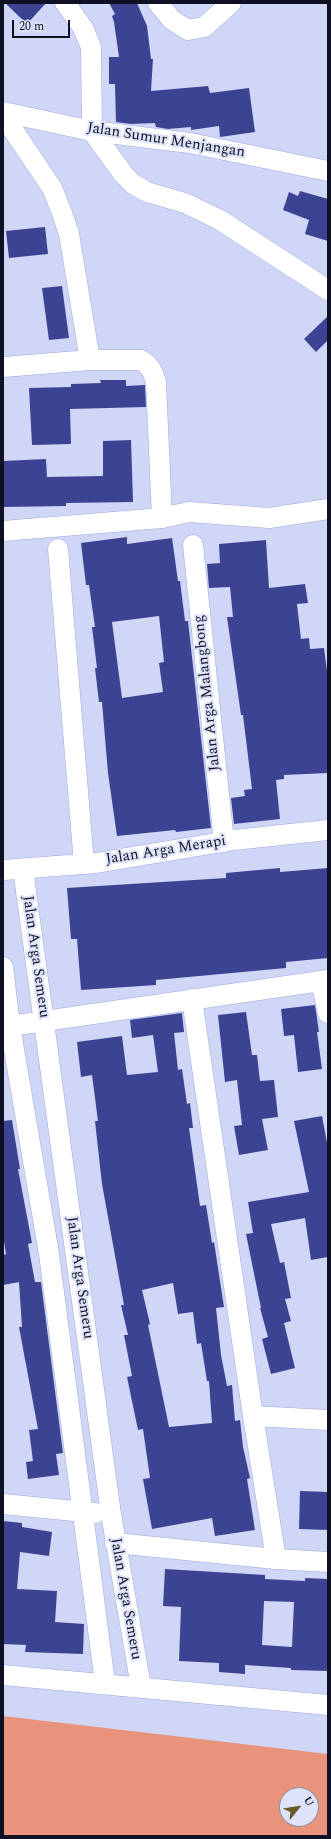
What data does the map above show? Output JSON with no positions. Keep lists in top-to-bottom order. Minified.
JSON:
{"streets":{"street":["Jalan Sumur Menjangan","Jalan Arga Malangbong","Jalan Arga Merapi","Jalan Arga Semeru"]},"crossings":[["Jalan Arga Malangbong","Jalan Arga Merapi"],["Jalan Arga Merapi","Jalan Arga Semeru"]],"scale_bar":"20 m","north":"top right"}
